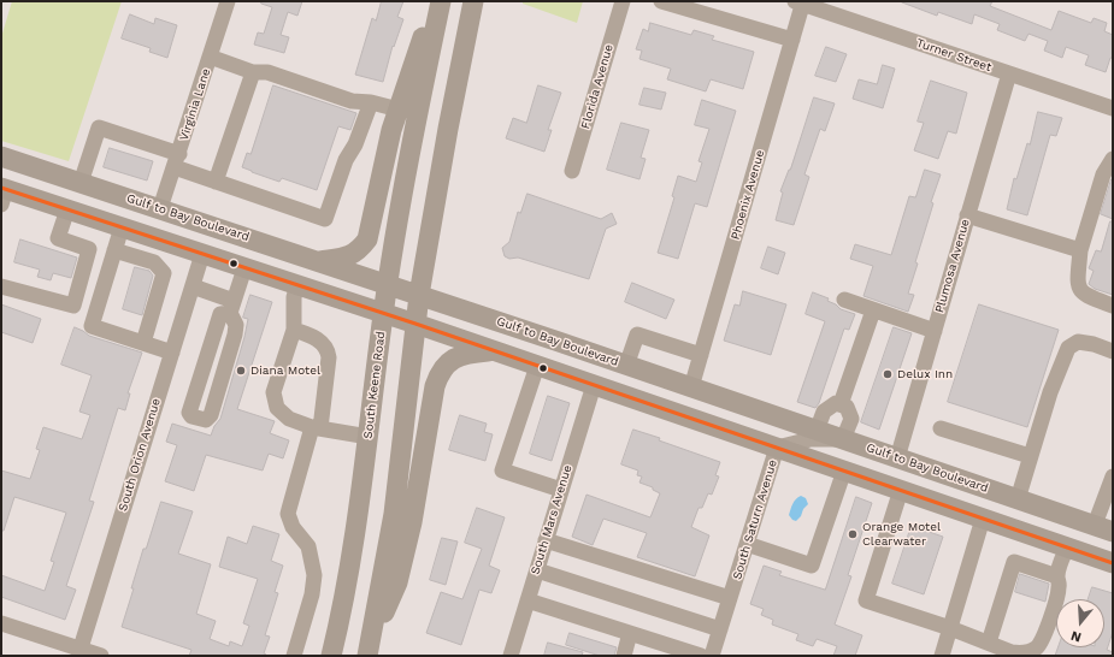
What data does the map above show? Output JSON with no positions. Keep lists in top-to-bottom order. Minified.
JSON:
{"streets":{"main road":["Gulf to Bay Boulevard","South Keene Road"],"street":["Turner Street","Florida Avenue","Virginia Lane","Phoenix Avenue","Plumosa Avenue","South Orion Avenue","South Mars Avenue","South Saturn Avenue"]},"crossings":[["Turner Street","Phoenix Avenue"],["Turner Street","Plumosa Avenue"],["Virginia Lane","Gulf to Bay Boulevard"],["Phoenix Avenue","Gulf to Bay Boulevard"],["Gulf to Bay Boulevard","Plumosa Avenue"],["Gulf to Bay Boulevard","South Keene Road"],["Gulf to Bay Boulevard","South Saturn Avenue"]],"places":["Diana Motel","Delux Inn","Orange Motel Clearwater"],"north":"bottom"}
